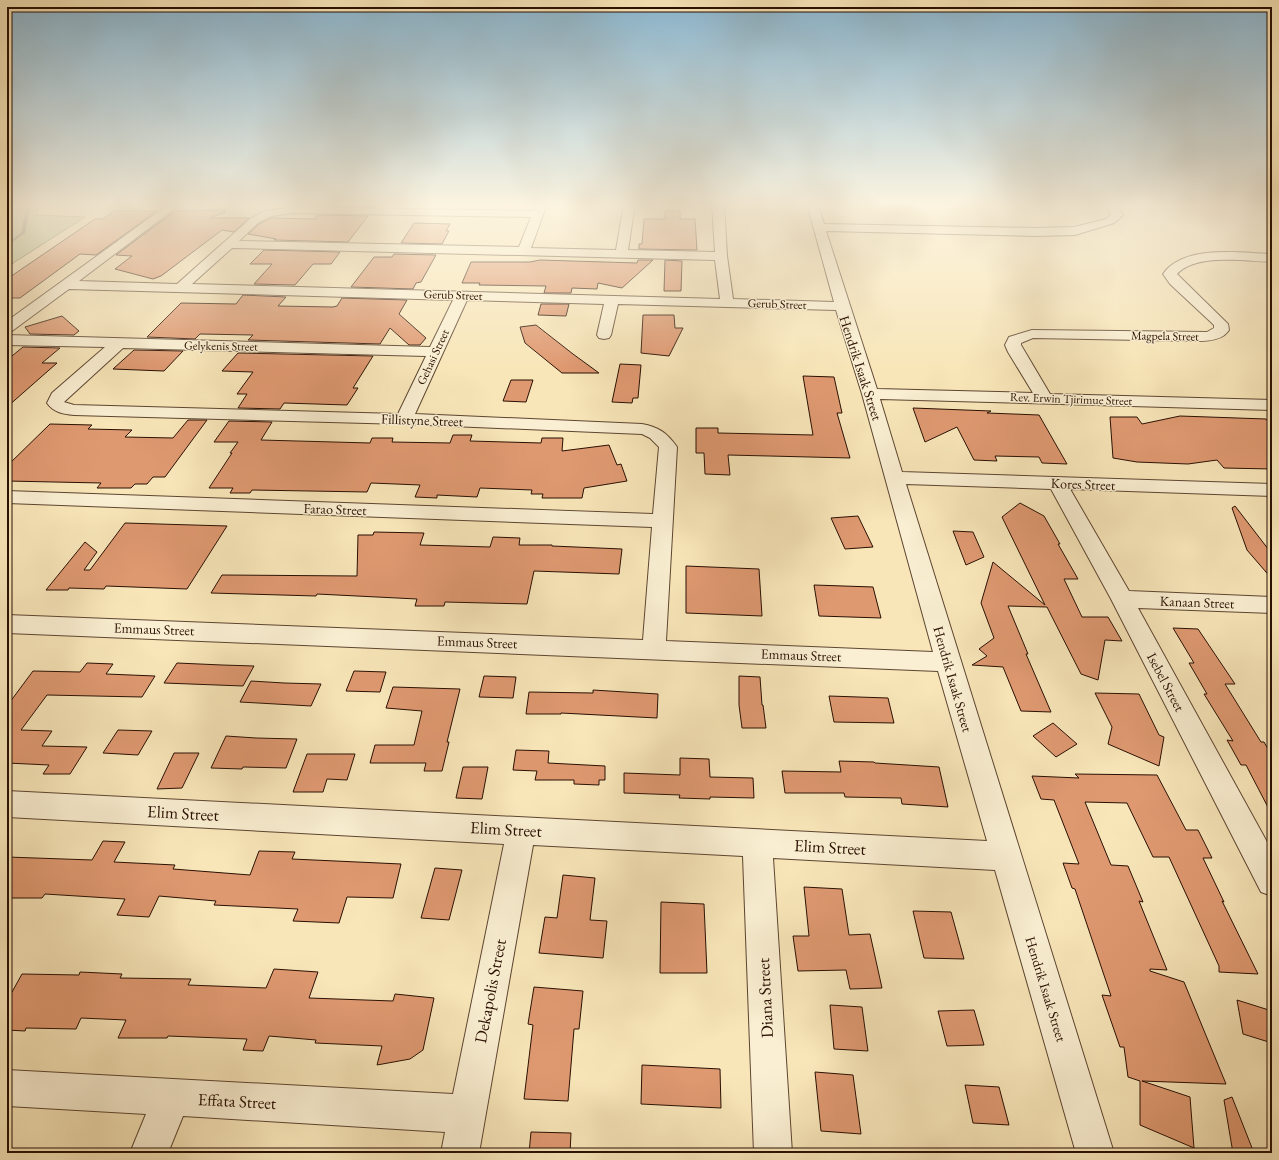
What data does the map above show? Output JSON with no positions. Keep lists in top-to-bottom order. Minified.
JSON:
{"streets":{"street":["Gerub Street","Magpela Street","Gelykenis Street","Gehasi Street","Hendrik Isaak Street","Rev. Erwin Tjirimue Street","Fillistyne Street","Kores Street","Farao Street","Kanaan Street","Emmaus Street","Isebel Street","Elim Street","Dekapolis Street","Diana Street","Effata Street"]},"crossings":[["Gerub Street","Gehasi Street"],["Gerub Street","Hendrik Isaak Street"],["Magpela Street","Rev. Erwin Tjirimue Street"],["Gelykenis Street","Gehasi Street"],["Gelykenis Street","Fillistyne Street"],["Gehasi Street","Fillistyne Street"],["Hendrik Isaak Street","Rev. Erwin Tjirimue Street"],["Hendrik Isaak Street","Kores Street"],["Hendrik Isaak Street","Emmaus Street"],["Hendrik Isaak Street","Elim Street"],["Fillistyne Street","Farao Street"],["Fillistyne Street","Emmaus Street"],["Kores Street","Isebel Street"],["Kanaan Street","Isebel Street"],["Elim Street","Dekapolis Street"],["Elim Street","Diana Street"],["Dekapolis Street","Effata Street"]]}
